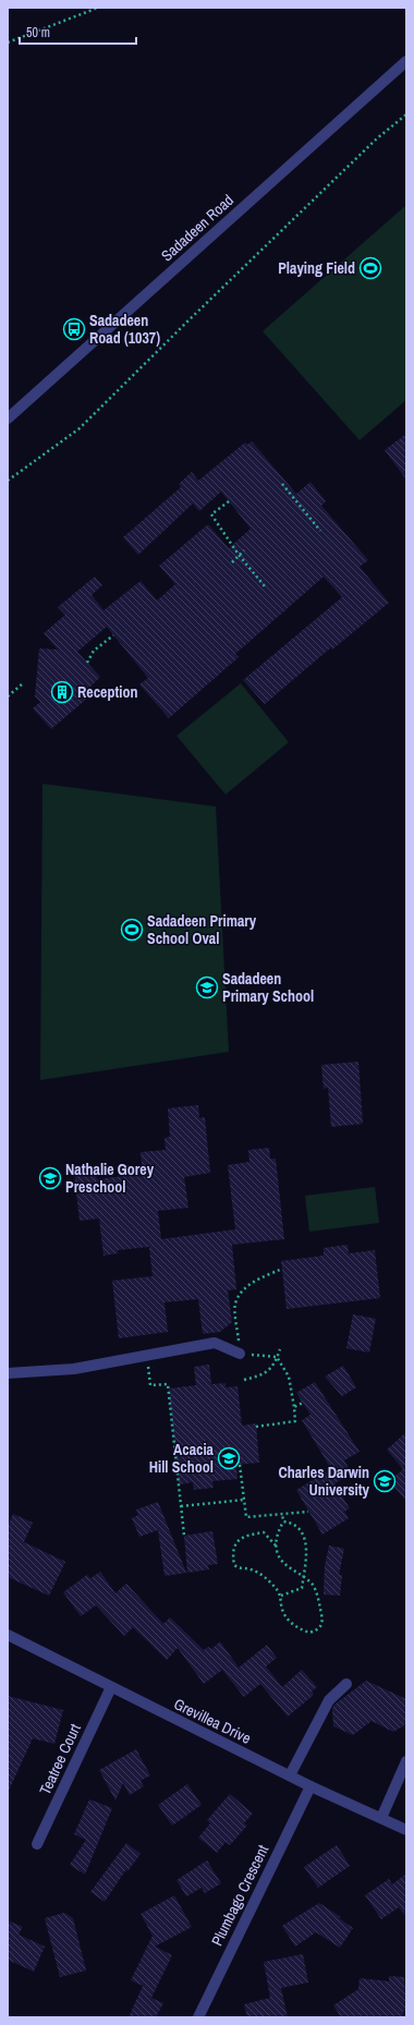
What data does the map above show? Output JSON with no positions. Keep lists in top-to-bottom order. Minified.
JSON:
{"streets":{"street":["Sadadeen Road","Grevillea Drive","Teatree Court","Plumbago Crescent"]},"crossings":[["Grevillea Drive","Teatree Court"],["Grevillea Drive","Plumbago Crescent"]],"places":{"sports":["Playing Field","Sadadeen Primary School Oval"],"bus stop":["Sadadeen Road (1037)"],"building":["Reception"],"school or university":["Sadadeen Primary School","Nathalie Gorey Preschool","Acacia Hill School","Charles Darwin University"]},"scale_bar":"50 m"}
